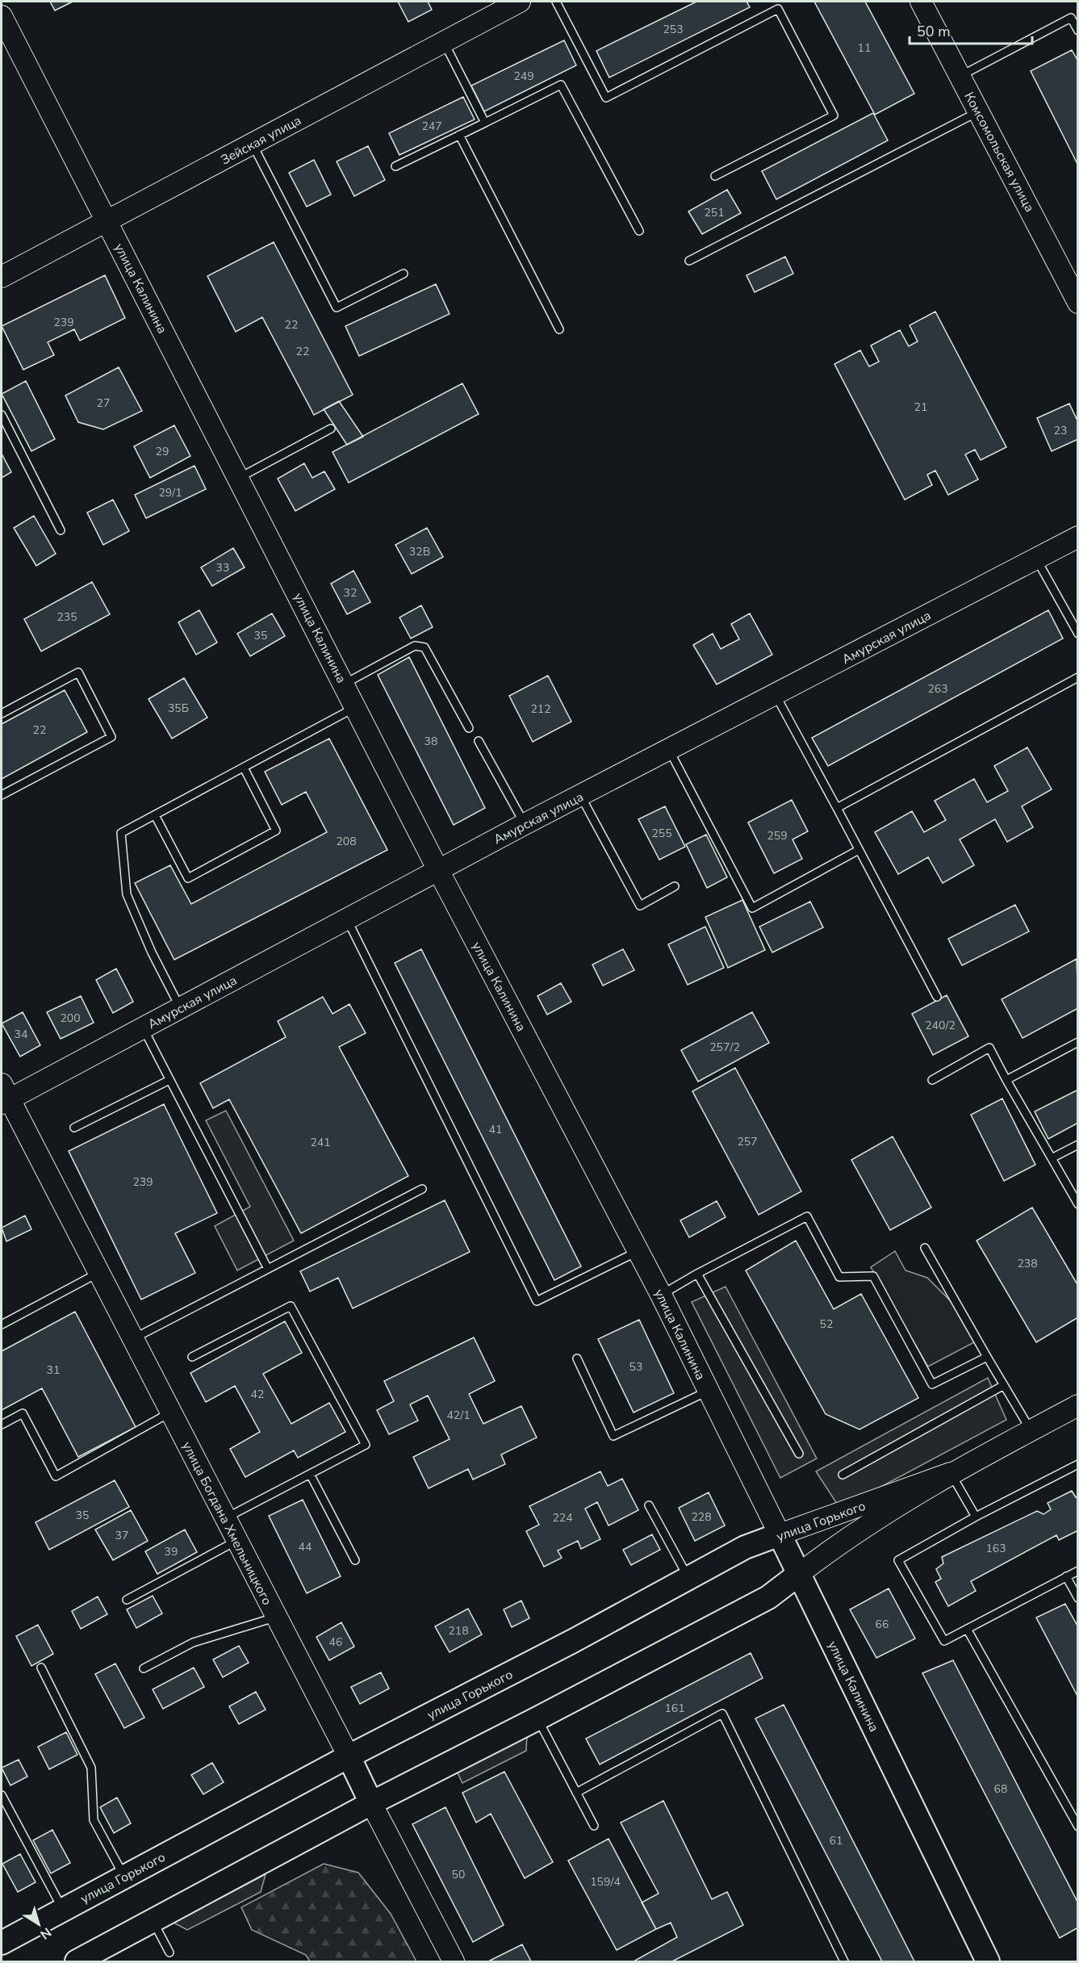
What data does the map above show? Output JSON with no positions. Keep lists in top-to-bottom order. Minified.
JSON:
{"streets":{"main road":["улица Калинина","улица Горького","улица Богдана Хмельницкого"],"street":["Зейская улица","Комсомольская улица","Амурская улица"]},"crossings":[["Зейская улица","улица Калинина"],["улица Калинина","Амурская улица"],["улица Калинина","улица Горького"],["Амурская улица","улица Богдана Хмельницкого"],["улица Горького","улица Богдана Хмельницкого"]],"house_numbers":["253","11","249","247","251","239","22","22","27","21","23","29","29/1","32В","33","32","235","35","263","35Б","212","22","38","255","259","208","200","240/2","34","257/2","41","257","241","239","238","52","53","31","42","42/1","35","228","224","37","44","163","39","66","218","46","161","68","61","50","159/4"],"scale_bar":"50 m","north":"bottom right"}
